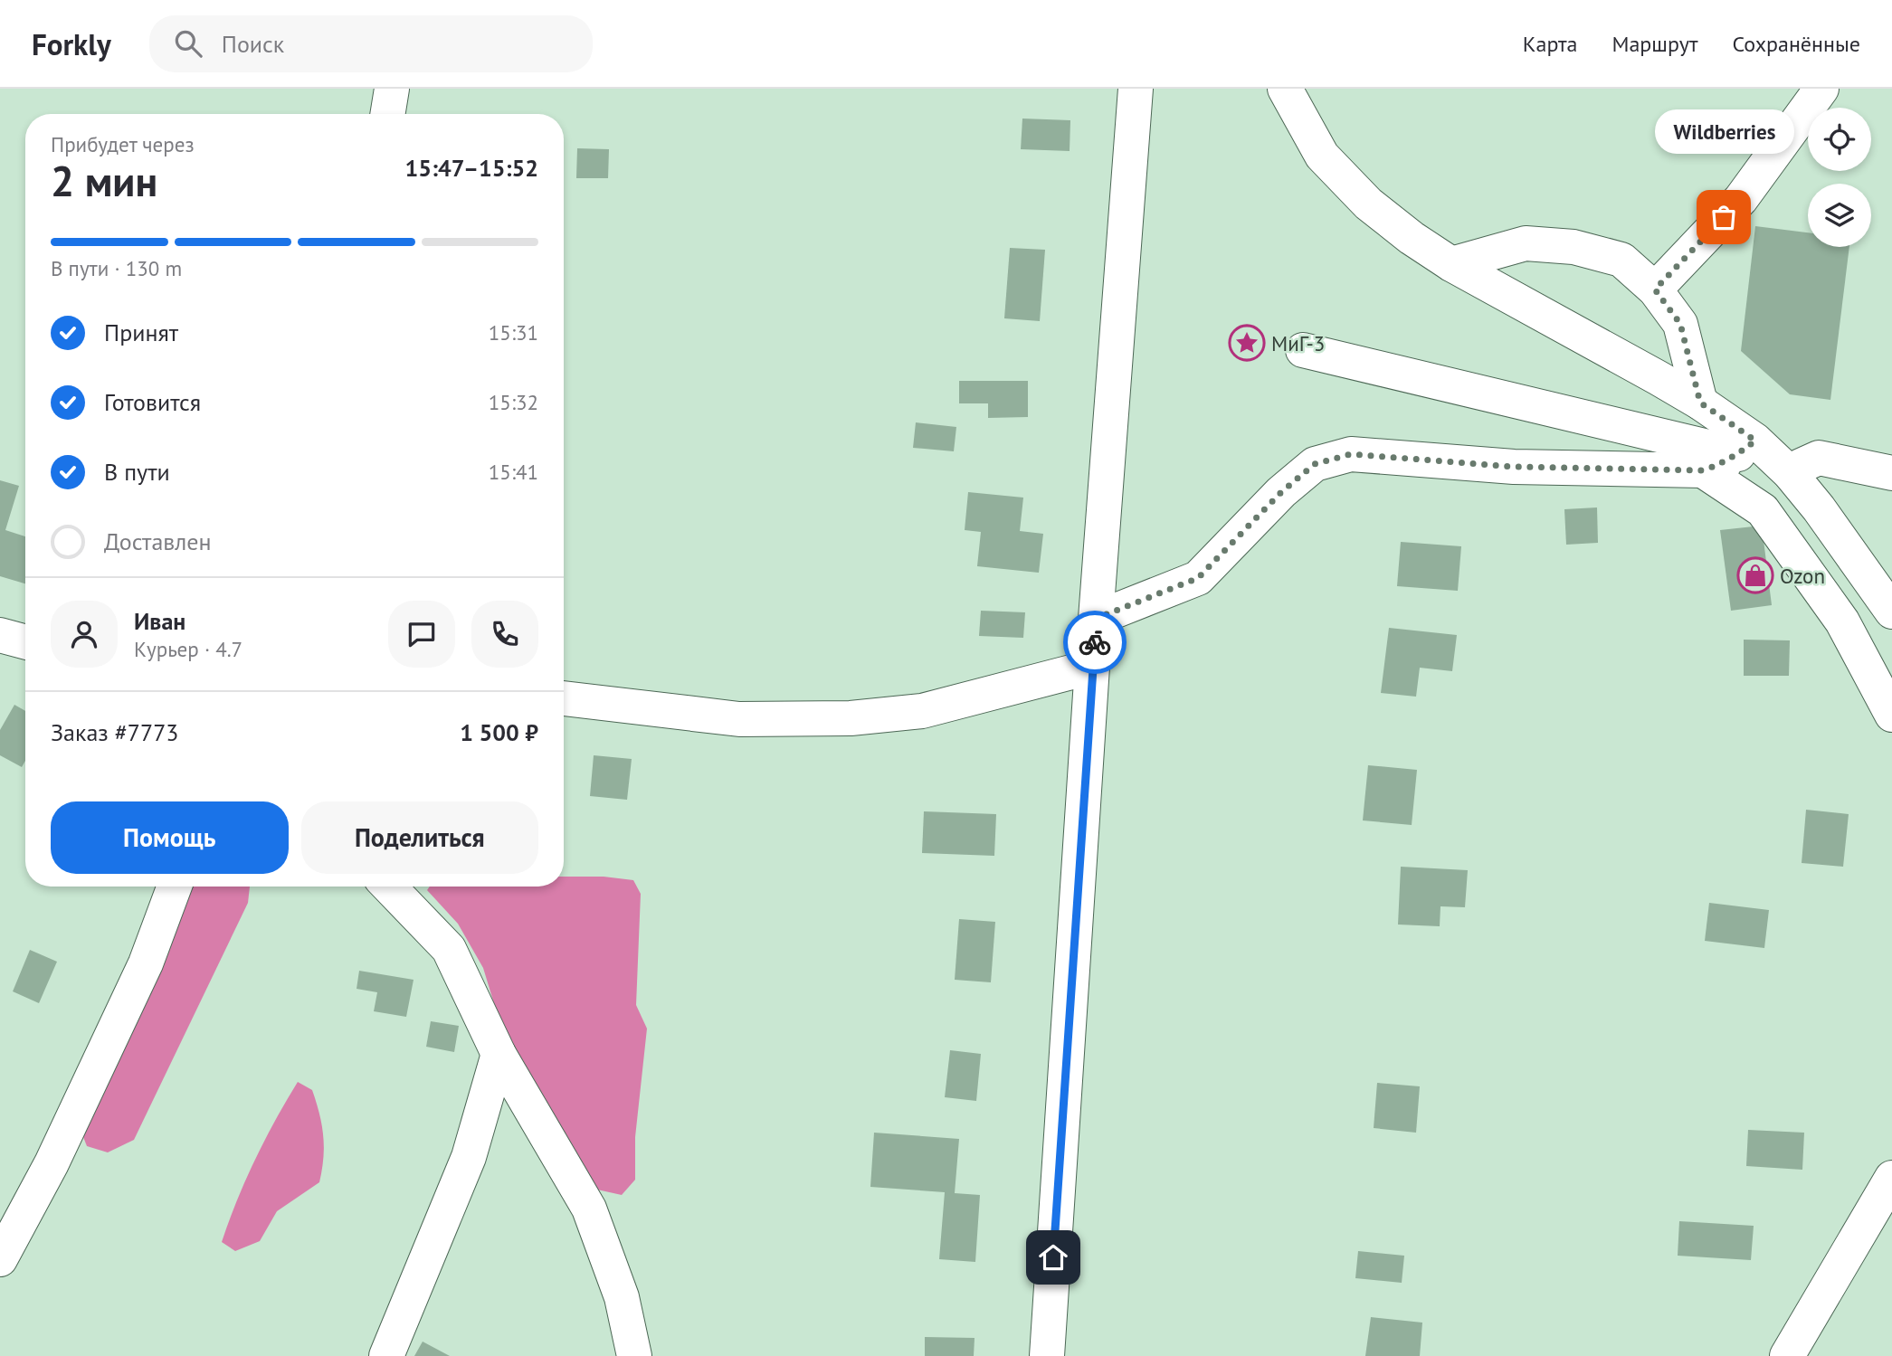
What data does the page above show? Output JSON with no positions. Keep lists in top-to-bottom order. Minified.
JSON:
{"places":{"other":["Wildberries"],"place":["МиГ-3"],"shop":["Ozon"]},"page":{"header":"Forkly","search":"Поиск","nav":["Карта","Маршрут","Сохранённые"],"bubble":"Wildberries","heading":["2 мин","Прибудет через","15:47–15:52"],"panel":["Иван","Курьер · 4.7","Заказ #7773","1 500 ₽"],"bar":"В пути · 130 m","list":[["Принят","15:31"],["Готовится","15:32"],["В пути","15:41"],"Доставлен"],"buttons":["Помощь","Поделиться"]}}
